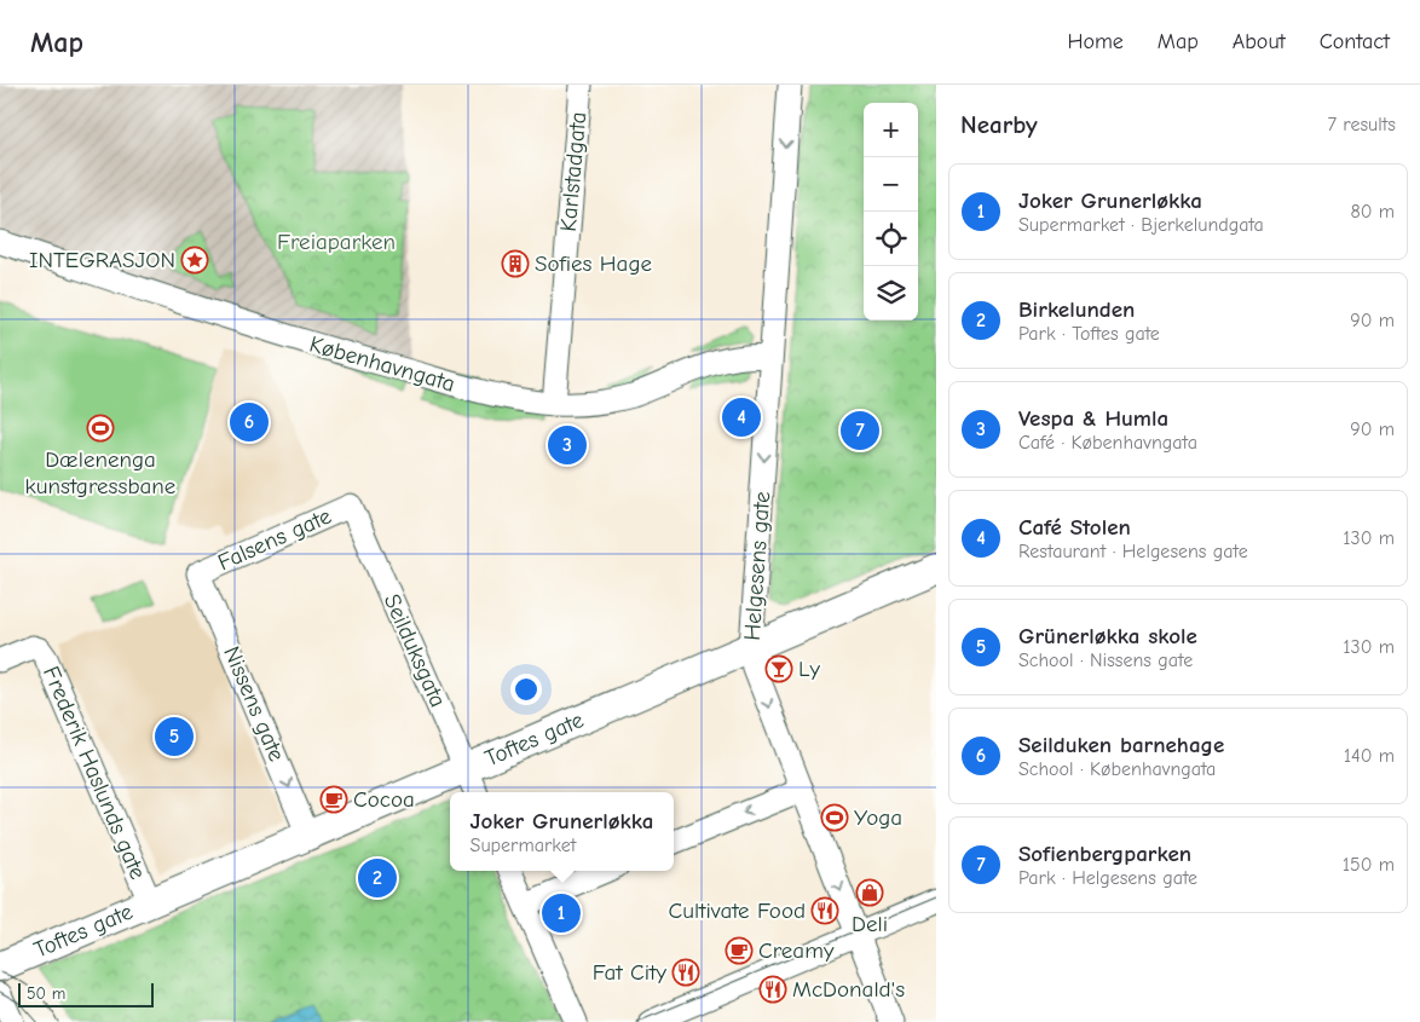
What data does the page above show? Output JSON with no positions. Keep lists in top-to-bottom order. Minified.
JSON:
{"streets":{"main road":["Toftes gate"],"street":["Karlstadgata","Københavngata","Falsens gate","Helgesens gate","Seilduksgata","Nissens gate","Frederik Haslunds gate"]},"crossings":[["Karlstadgata","Københavngata"],["Københavngata","Helgesens gate"],["Falsens gate","Seilduksgata"],["Falsens gate","Nissens gate"],["Helgesens gate","Toftes gate"],["Seilduksgata","Toftes gate"],["Nissens gate","Toftes gate"],["Toftes gate","Frederik Haslunds gate"]],"one_way":["Helgesens gate","Nissens gate"],"parks":["Freiaparken"],"places":{"place":["INTEGRASJON"],"building":["Sofies Hage"],"sports":["Dælenenga kunstgressbane","Yoga"],"bar":["Ly"],"cafe":["Cocoa","Creamy"],"shop":["Deli"],"restaurant":["Cultivate Food","Fat City","McDonald's"]},"scale_bar":"50 m","page":{"header":"Map","nav":["Home","Map","About","Contact"],"heading":["Nearby","7 results"],"map_buttons":["+","−"],"list":[{"mark":"1","name":"Joker Grunerløkka","note":"Supermarket · Bjerkelundgata","value":"80 m"},{"mark":"2","name":"Birkelunden","note":"Park · Toftes gate","value":"90 m"},{"mark":"3","name":"Vespa & Humla","note":"Café · Københavngata","value":"90 m"},{"mark":"4","name":"Café Stolen","note":"Restaurant · Helgesens gate","value":"130 m"},{"mark":"5","name":"Grünerløkka skole","note":"School · Nissens gate","value":"130 m"},{"mark":"6","name":"Seilduken barnehage","note":"School · Københavngata","value":"140 m"},{"mark":"7","name":"Sofienbergparken","note":"Park · Helgesens gate","value":"150 m"}],"pins":["4","6","7","3","5","2","1"],"popup":["Joker Grunerløkka","Supermarket"],"scale":"50 m"}}
